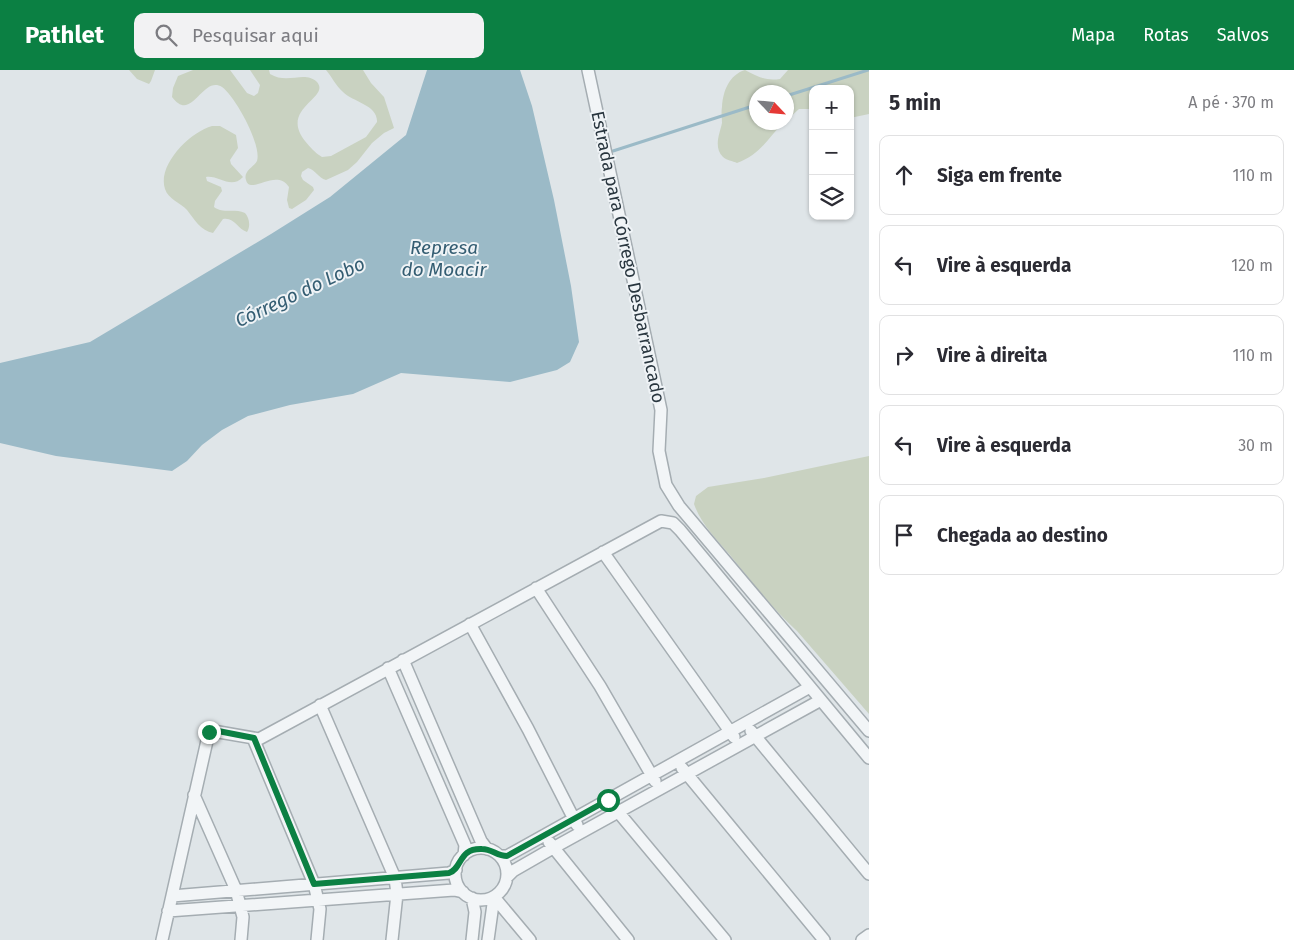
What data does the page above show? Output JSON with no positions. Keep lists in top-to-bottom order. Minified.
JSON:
{"streets":{"street":["Estrada para Córrego Desbarrancado"]},"water":["Represa do Moacir","Córrego do Lobo"],"north":"bottom right","page":{"header":"Pathlet","search":"Pesquisar aqui","nav":["Mapa","Rotas","Salvos"],"heading":["5 min","A pé · 370 m"],"map_buttons":["+","−"],"list":[["Siga em frente","110 m"],["Vire à esquerda","120 m"],["Vire à direita","110 m"],["Vire à esquerda","30 m"],"Chegada ao destino"]}}
